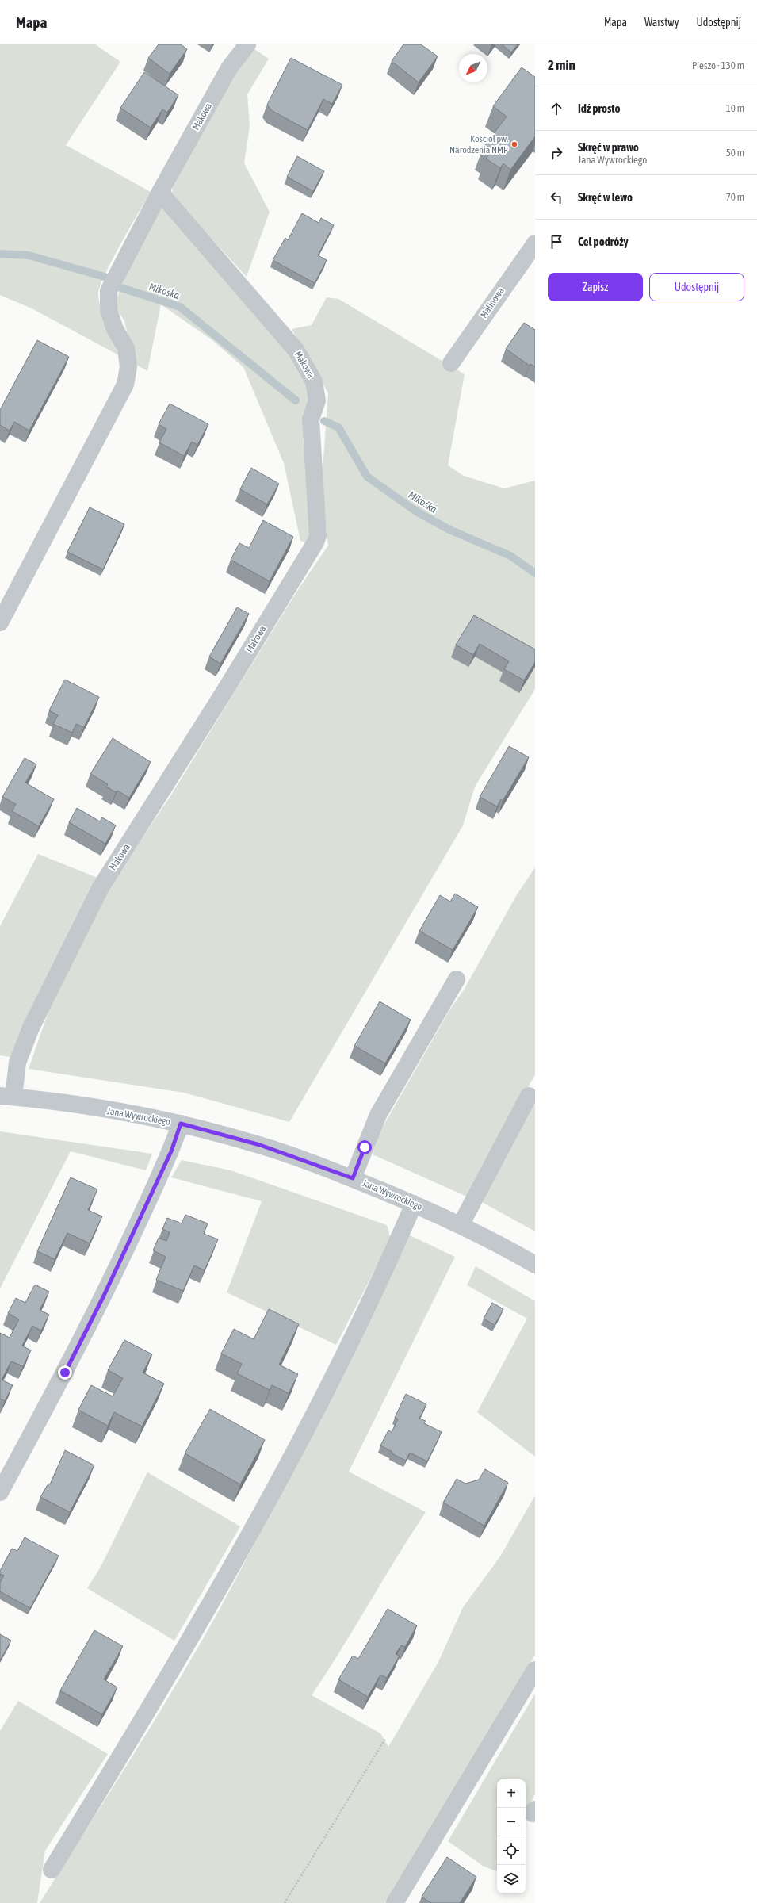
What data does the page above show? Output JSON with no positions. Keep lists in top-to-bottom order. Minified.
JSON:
{"streets":{"street":["Makowa","Malinowa","Jana Wywrockiego"]},"crossings":[["Makowa","Jana Wywrockiego"]],"water":["Mikośka"],"places":["Kościół pw. Narodzenia NMP"],"north":"bottom left","page":{"header":"Mapa","nav":["Mapa","Warstwy","Udostępnij"],"heading":["2 min","Pieszo · 130 m"],"list":[["Idź prosto","10 m"],["Skręć w prawo","Jana Wywrockiego","50 m"],["Skręć w lewo","70 m"],"Cel podróży"],"buttons":["Zapisz","Udostępnij"],"map_buttons":["+","−"]}}
